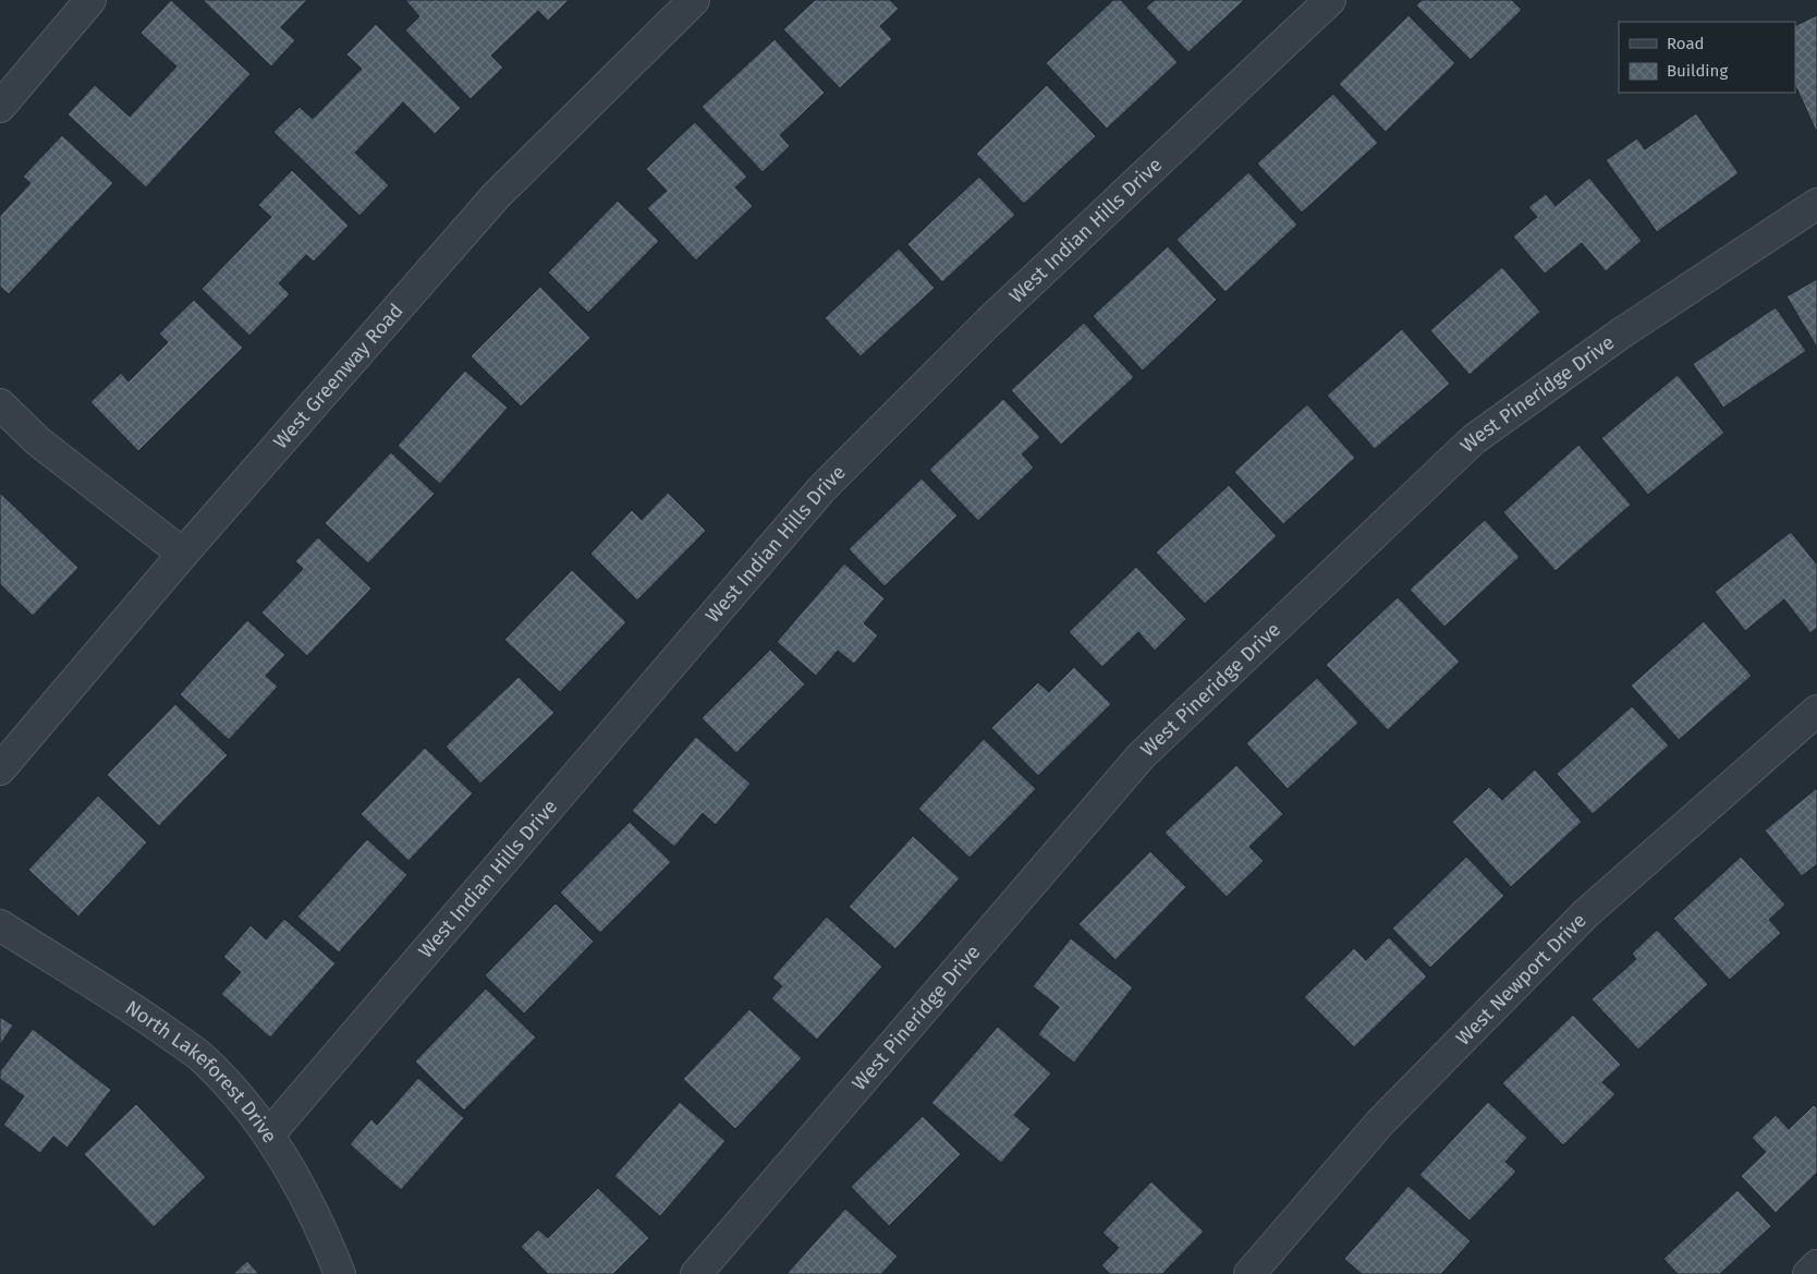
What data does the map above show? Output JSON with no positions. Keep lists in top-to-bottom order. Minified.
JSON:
{"streets":{"street":["West Indian Hills Drive","West Greenway Road","West Pineridge Drive","West Newport Drive","North Lakeforest Drive"]},"crossings":[["West Indian Hills Drive","North Lakeforest Drive"]],"legend":["Road","Building"]}
